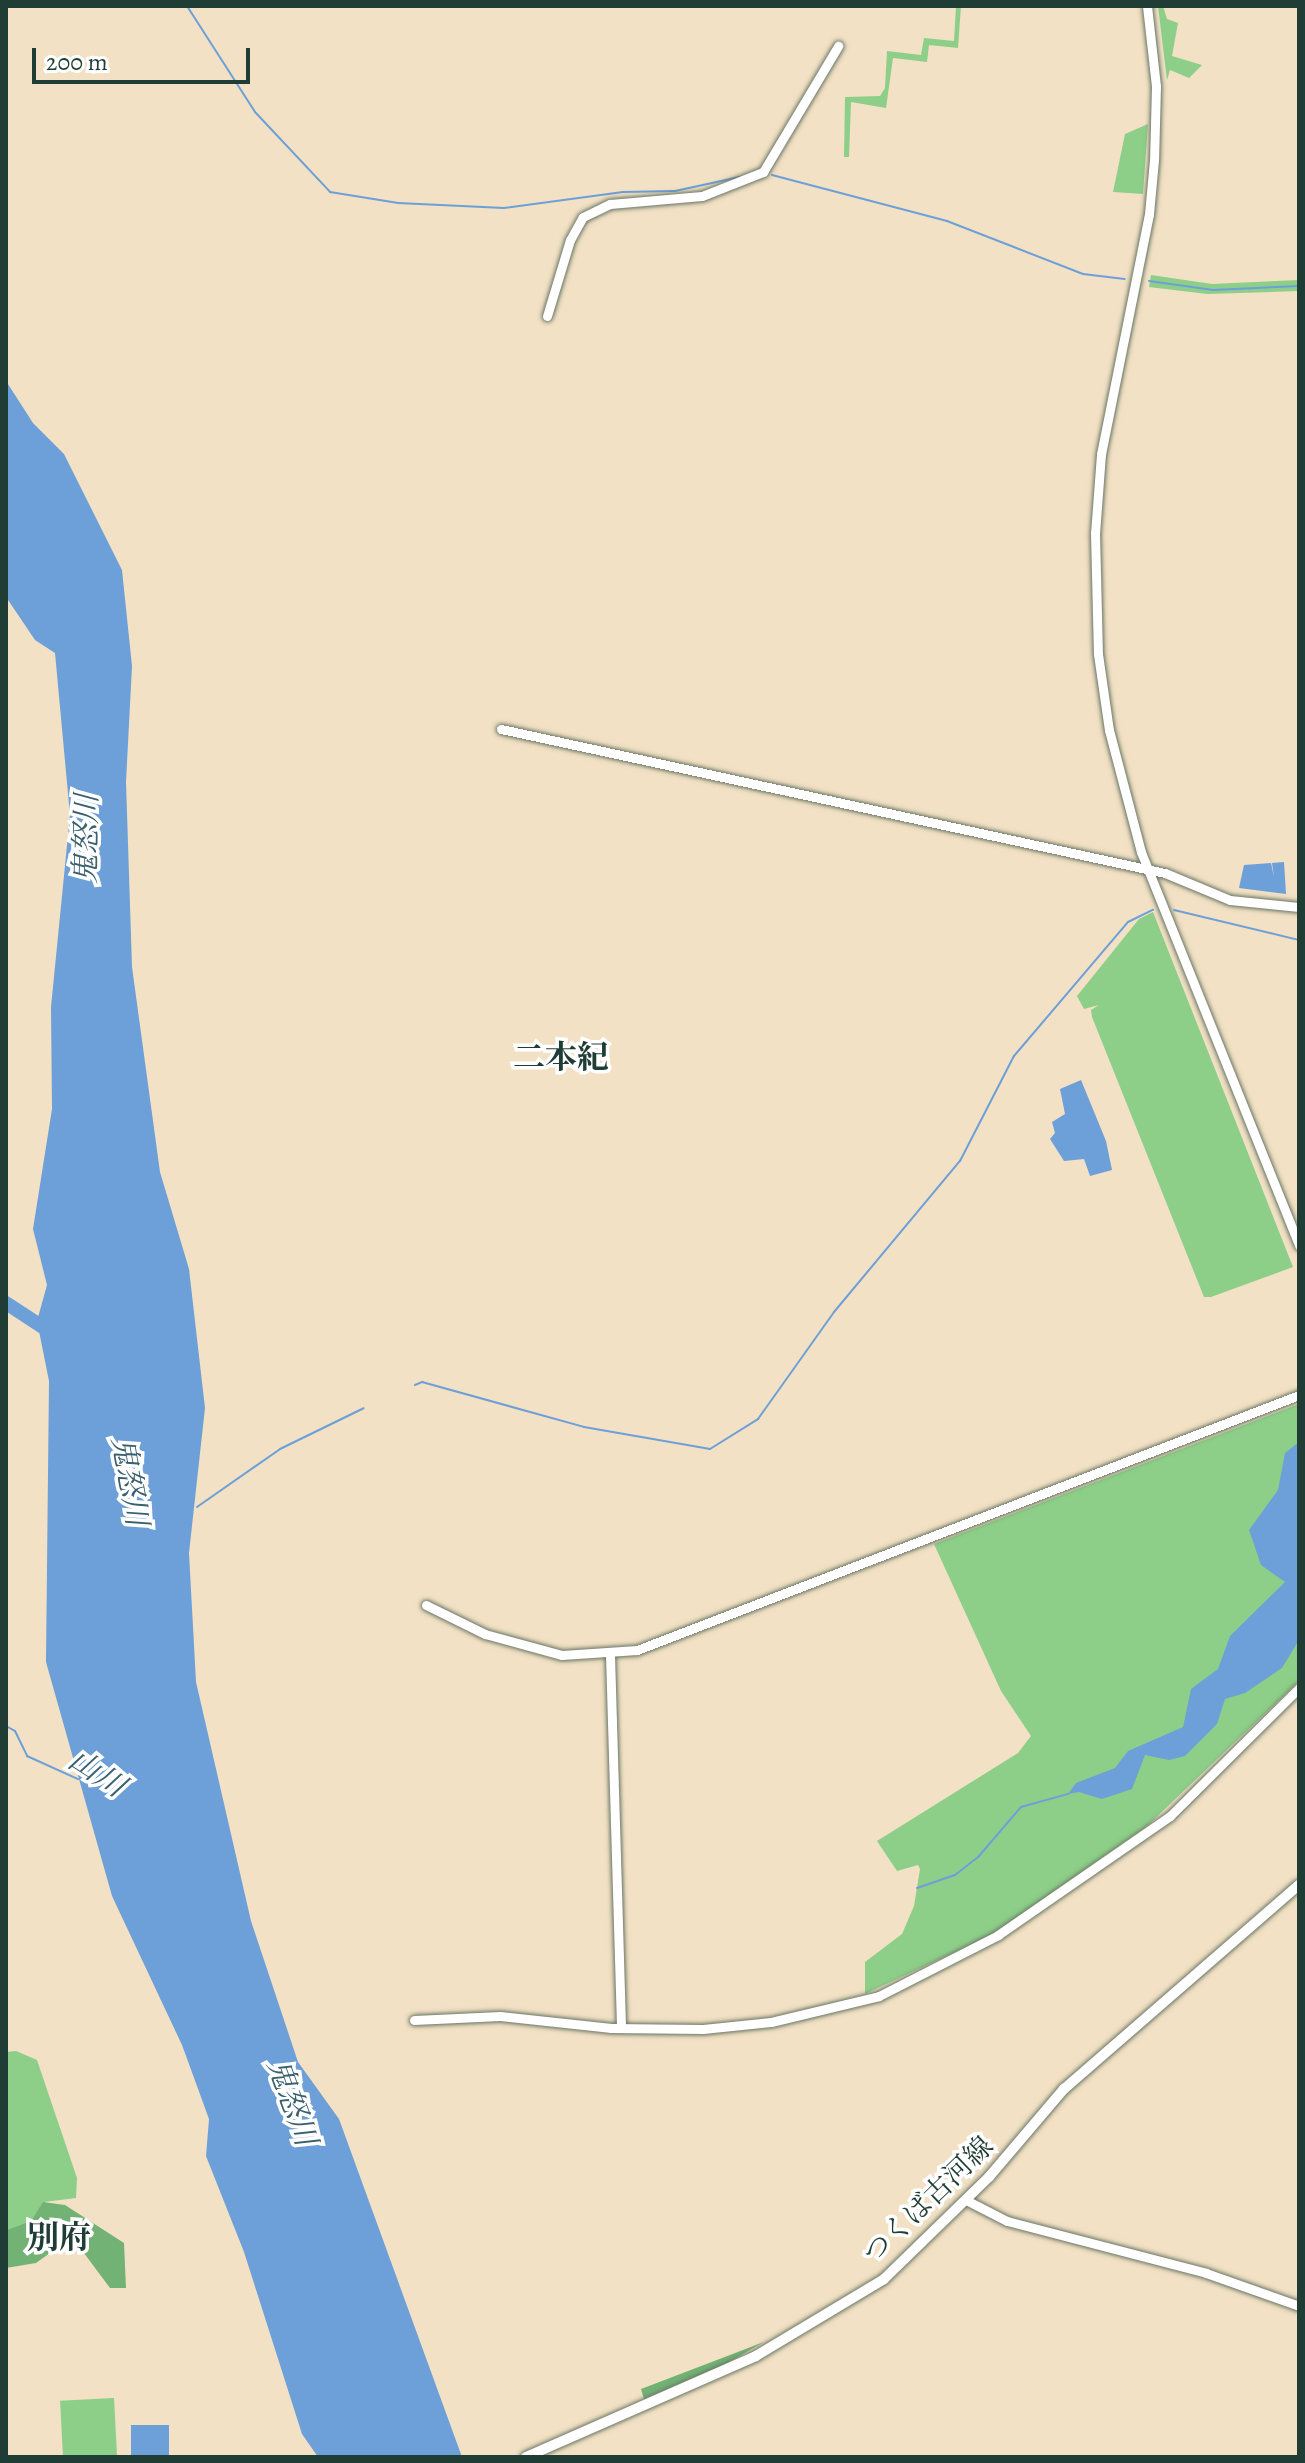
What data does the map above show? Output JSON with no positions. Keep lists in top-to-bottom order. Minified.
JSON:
{"streets":{"main road":["つくば古河線"]},"districts":["二本紀","別府"],"water":["鬼怒川","山川"],"scale_bar":"200 m"}
